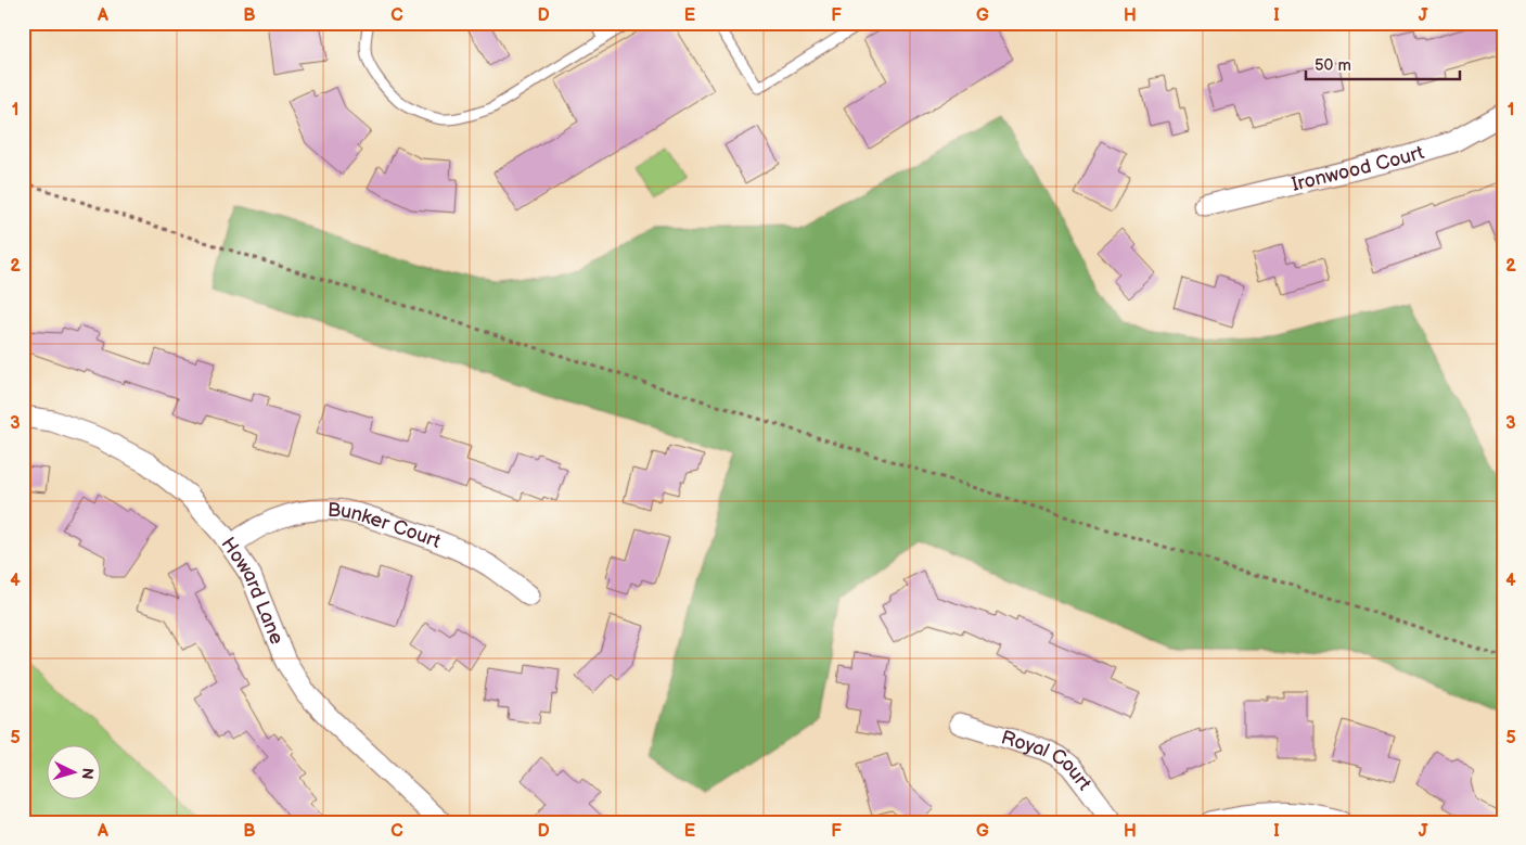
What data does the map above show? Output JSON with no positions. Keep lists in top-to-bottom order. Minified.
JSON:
{"streets":{"street":["Ironwood Court","Bunker Court","Howard Lane","Royal Court"]},"crossings":[["Bunker Court","Howard Lane"]],"scale_bar":"50 m","north":"right","grid":{"columns":["A","B","C","D","E","F","G","H","I","J"],"rows":["1","2","3","4","5"]}}
